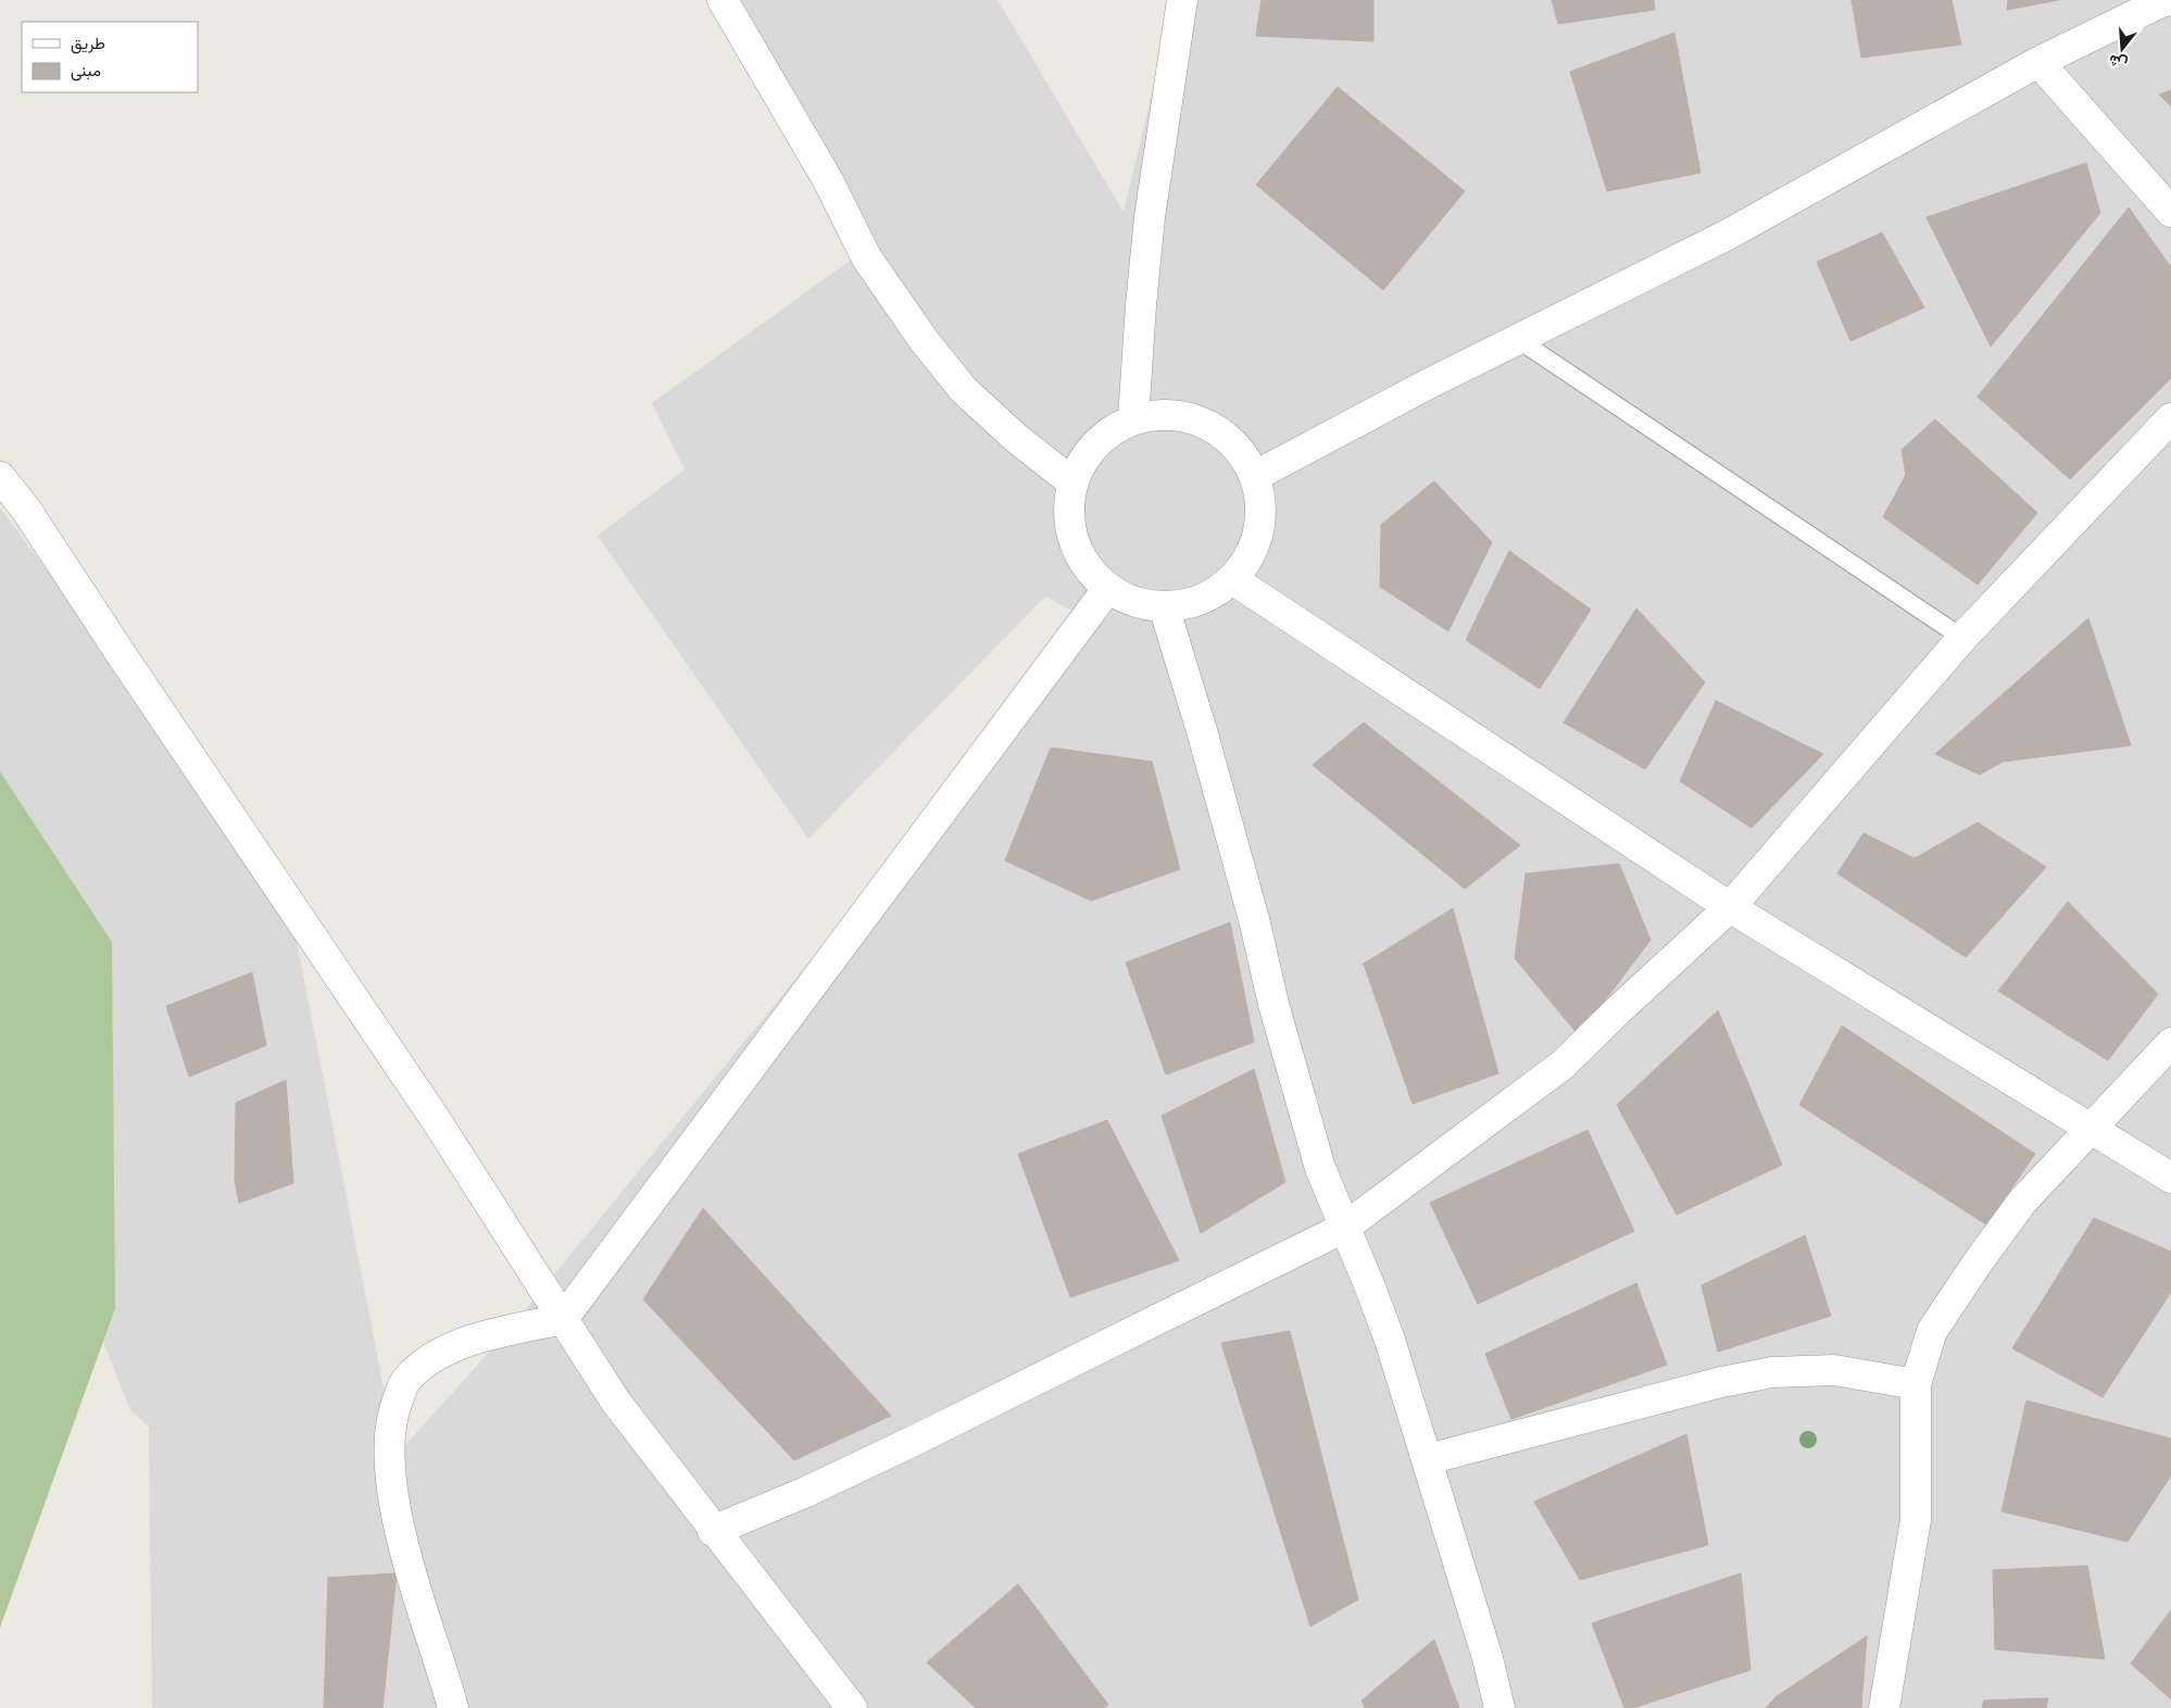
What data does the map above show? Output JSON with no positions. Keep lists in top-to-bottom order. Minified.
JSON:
{"legend":["طريق","مبنى"],"north":"bottom"}
